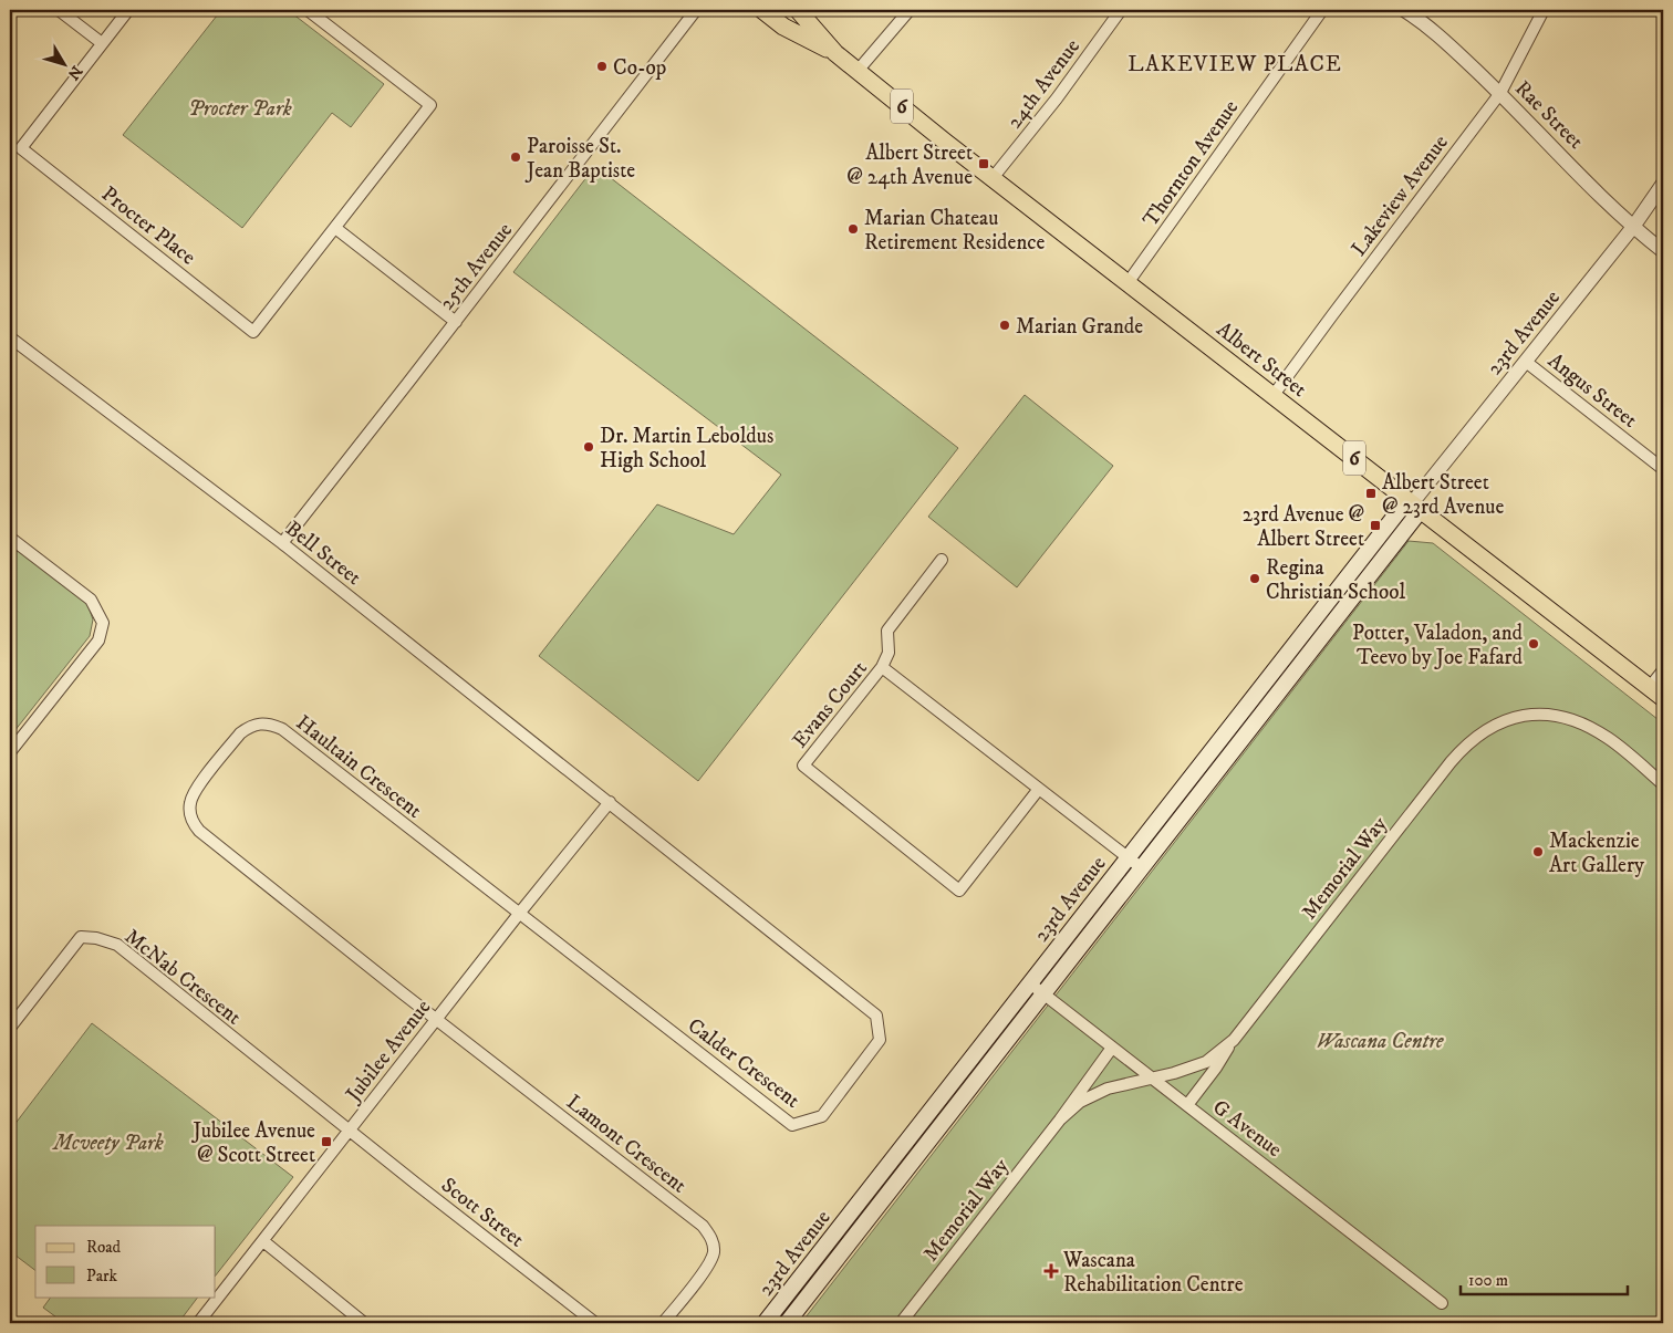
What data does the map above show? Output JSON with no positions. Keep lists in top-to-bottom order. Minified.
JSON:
{"streets":{"main road":["6","23rd Avenue","Albert Street"],"street":["24th Avenue","Rae Street","Thornton Avenue","Lakeview Avenue","Procter Place","25th Avenue","Angus Street","Bell Street","Evans Court","Haultain Crescent","Memorial Way","McNab Crescent","Jubilee Avenue","Calder Crescent","G Avenue","Lamont Crescent","Scott Street"]},"crossings":[["24th Avenue","Albert Street"],["Rae Street","Lakeview Avenue"],["Rae Street","23rd Avenue"],["Thornton Avenue","Albert Street"],["Lakeview Avenue","Albert Street"],["25th Avenue","Bell Street"],["23rd Avenue","Albert Street"],["23rd Avenue","Angus Street"],["23rd Avenue","Evans Court"],["23rd Avenue","G Avenue"],["Bell Street","Jubilee Avenue"],["Bell Street","Calder Crescent"],["Haultain Crescent","Jubilee Avenue"],["Haultain Crescent","Calder Crescent"],["Haultain Crescent","Lamont Crescent"],["Memorial Way","G Avenue"],["McNab Crescent","Jubilee Avenue"],["McNab Crescent","Scott Street"],["Jubilee Avenue","Calder Crescent"],["Jubilee Avenue","Lamont Crescent"],["Jubilee Avenue","Scott Street"]],"districts":["LAKEVIEW PLACE"],"parks":["Procter Park","Wascana Centre","Mcveety Park"],"places":{"other":["Co-op","Paroisse St. Jean Baptiste","Marian Chateau Retirement Residence","Marian Grande","Dr. Martin Leboldus High School","Regina Christian School","Potter, Valadon, and Teevo by Joe Fafard","Mackenzie Art Gallery"],"transit":["Albert Street @ 24th Avenue","Albert Street @ 23rd Avenue","23rd Avenue @ Albert Street","Jubilee Avenue @ Scott Street"],"health":["Wascana Rehabilitation Centre"]},"legend":["Road","Park"],"scale_bar":"100 m","north":"bottom right"}
